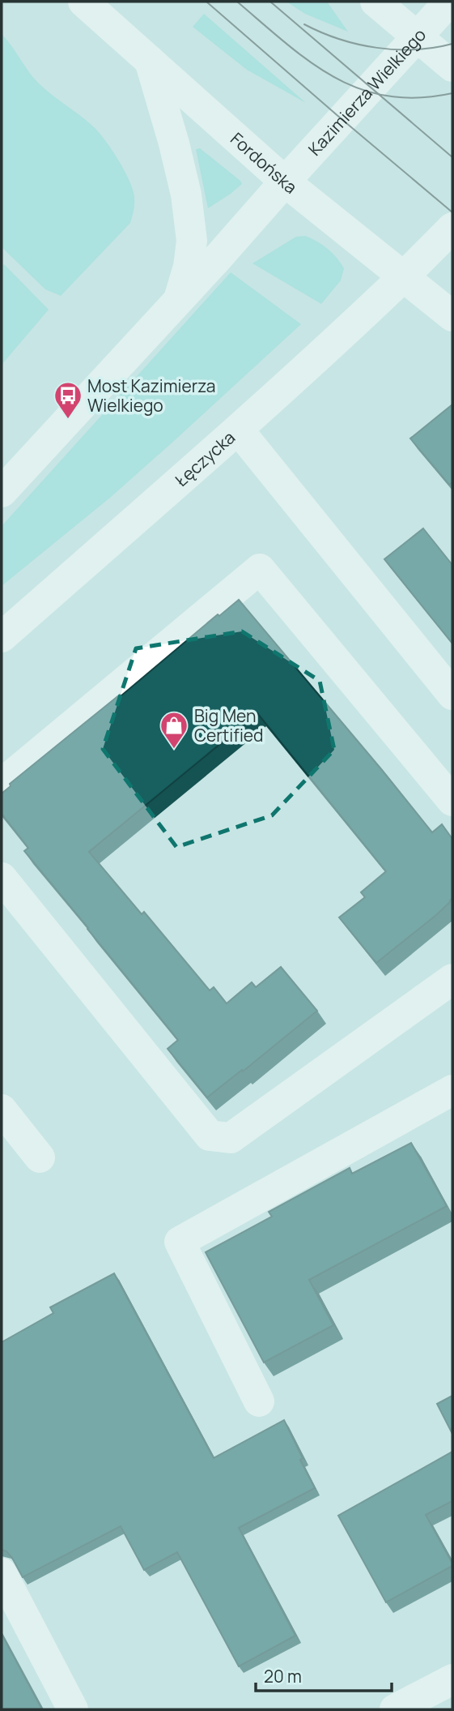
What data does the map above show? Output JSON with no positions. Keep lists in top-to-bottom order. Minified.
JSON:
{"streets":{"street":["Kazimierza Wielkiego","Fordońska","Łęczycka"]},"crossings":[["Kazimierza Wielkiego","Fordońska"],["Fordońska","Łęczycka"]],"places":{"bus stop":["Most Kazimierza Wielkiego"],"shop":["Big Men Certified"]},"scale_bar":"20 m"}
